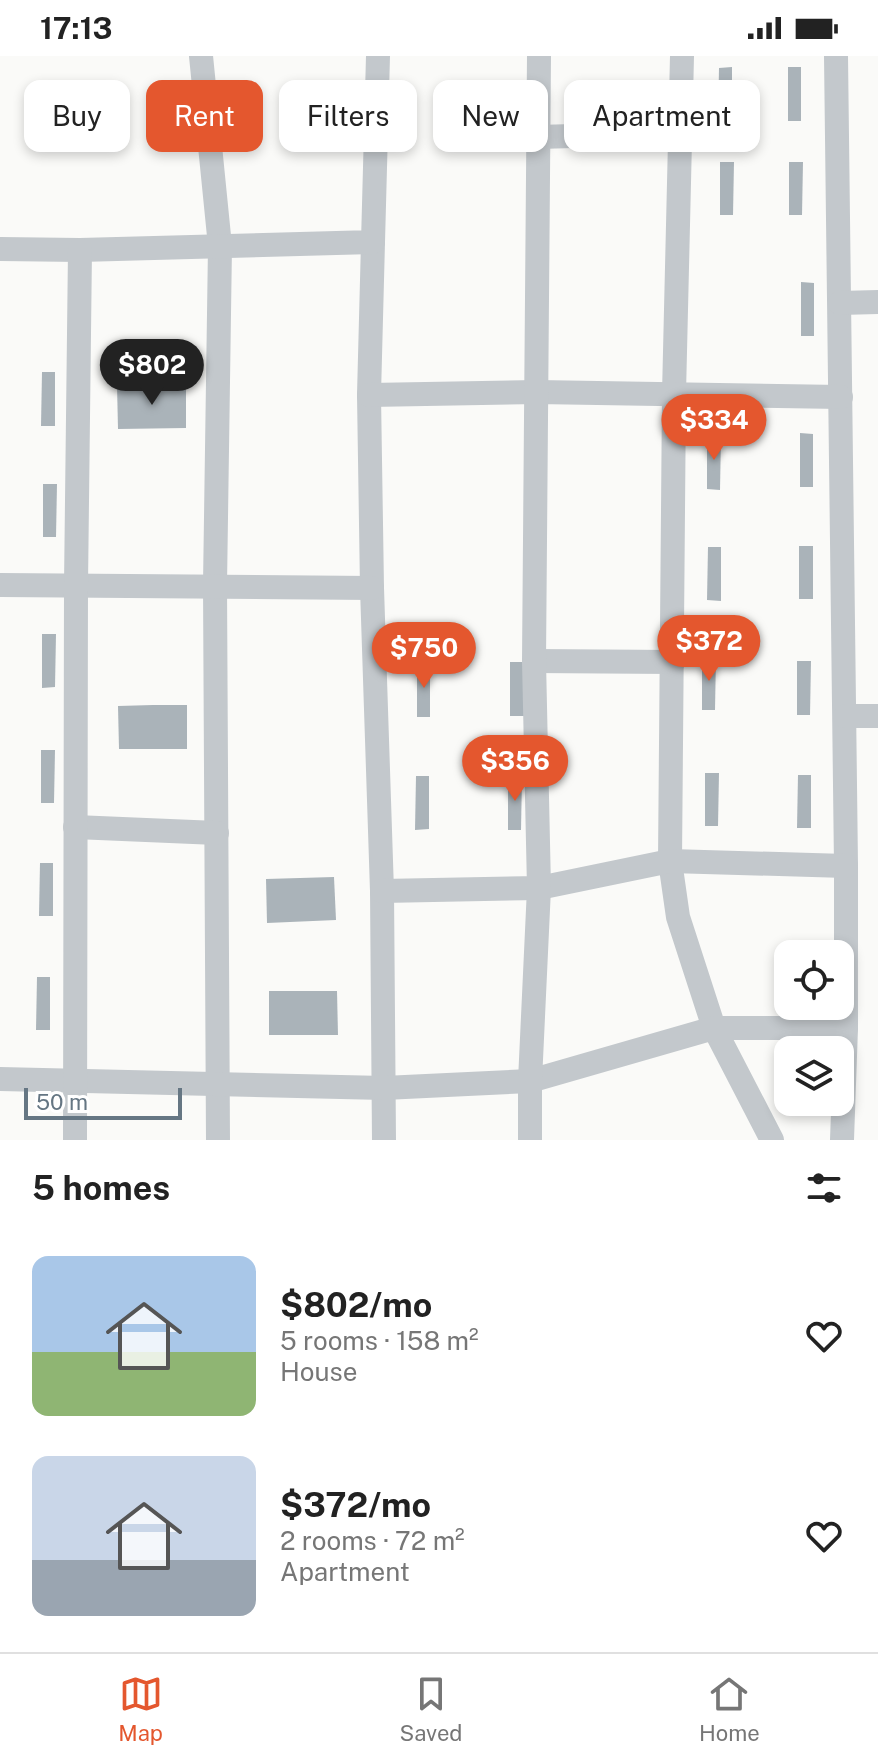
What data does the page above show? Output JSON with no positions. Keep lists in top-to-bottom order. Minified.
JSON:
{"scale_bar":"50 m","page":{"status":"17:13","chip":["Buy","Rent","Filters","New","Apartment"],"price":["$802","$334","$372","$750","$356"],"scale":"50 m","heading":"5 homes","list":[{"name":"$802/mo","note":"5 rooms · 158 m² · House"},{"name":"$372/mo","note":"2 rooms · 72 m² · Apartment"}],"tabs":["Map","Saved","Home"]}}
